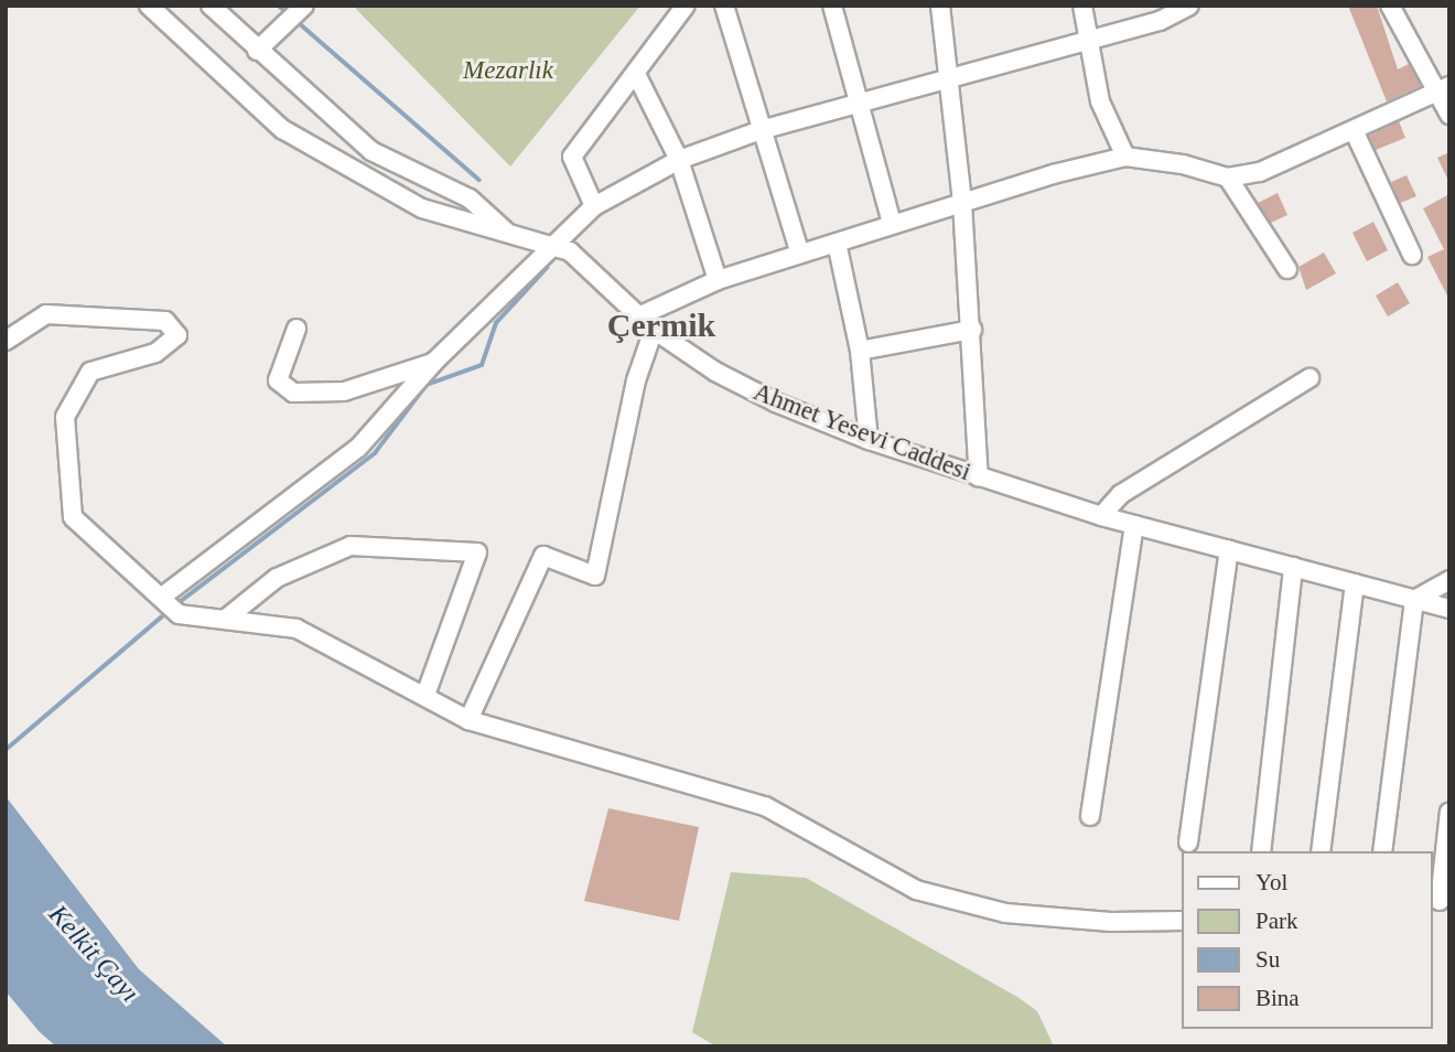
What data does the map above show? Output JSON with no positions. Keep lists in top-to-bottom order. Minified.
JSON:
{"streets":{"street":["Ahmet Yesevi Caddesi"]},"districts":["Çermik"],"water":["Kelkit Çayı"],"parks":["Mezarlık"],"legend":["Yol","Park","Su","Bina"]}
